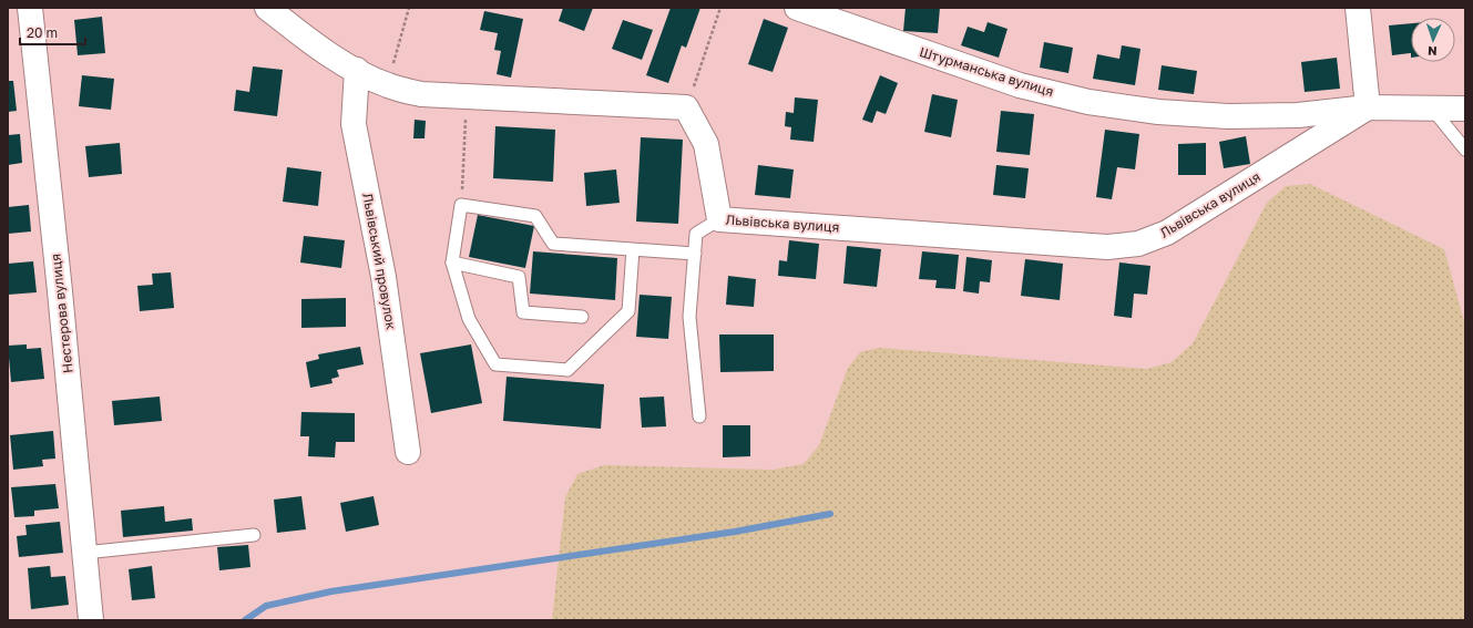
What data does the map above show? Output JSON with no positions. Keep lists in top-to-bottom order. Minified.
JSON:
{"streets":{"street":["Штурманська вулиця","Львівська вулиця","Львівський провулок","Нестерова вулиця"]},"crossings":[["Штурманська вулиця","Львівська вулиця"]],"scale_bar":"20 m","north":"bottom"}
